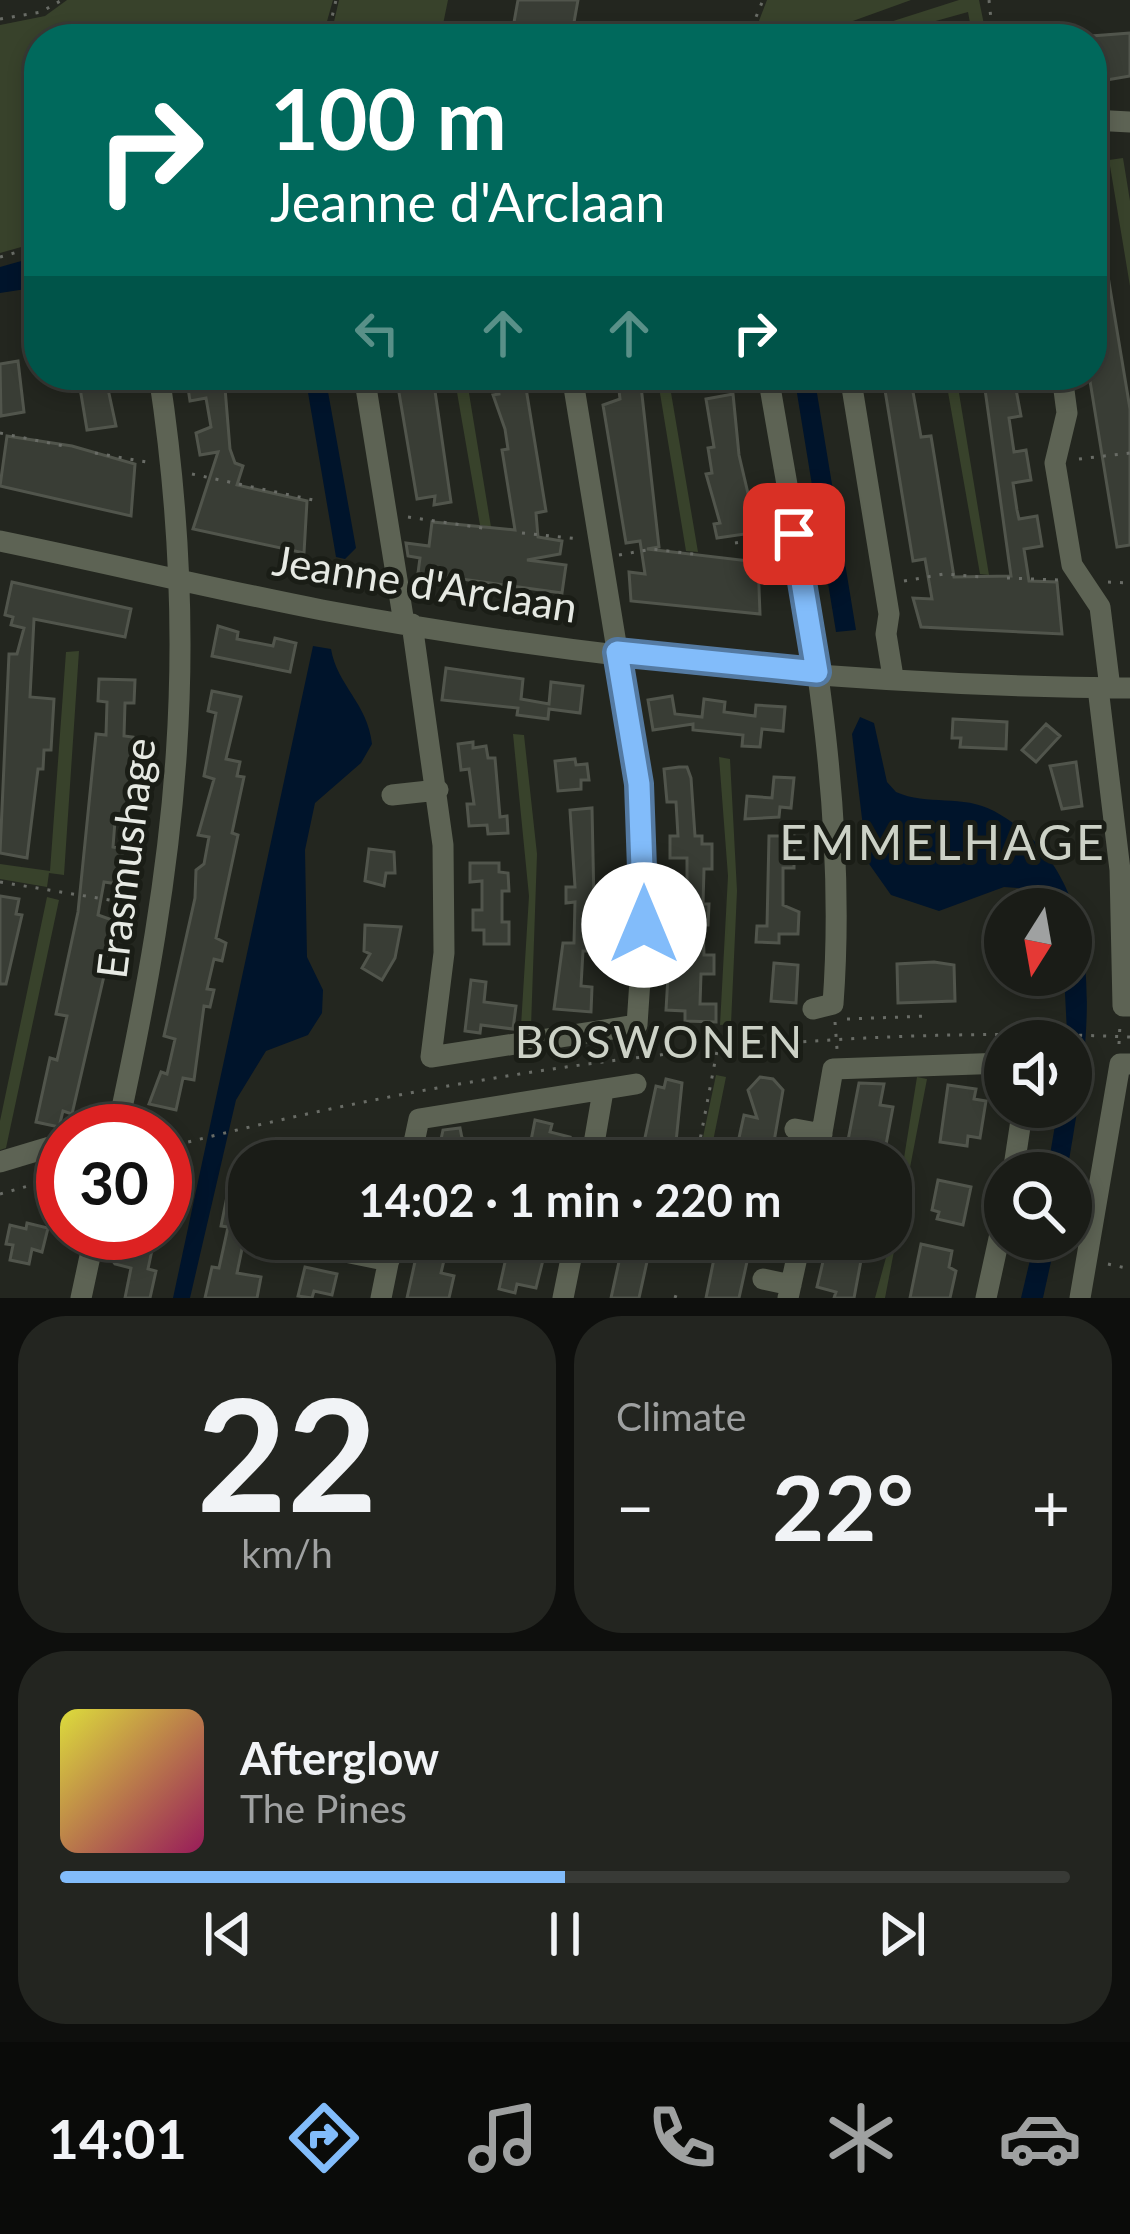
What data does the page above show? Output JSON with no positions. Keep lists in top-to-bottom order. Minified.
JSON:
{"streets":{"street":["Jeanne d'Arclaan","Erasmushage"]},"crossings":[["Jeanne d'Arclaan","Erasmushage"]],"districts":["EMMELHAGE","BOSWONEN"],"north":"bottom","page":{"turn":["100 m","Jeanne d'Arclaan"],"limit":"30","trip":"14:02 · 1 min · 220 m","tile":[["22","km/h"],"Climate"],"heat":["−","22°","+"],"song":["Afterglow","The Pines"],"tabs":"14:01"}}
